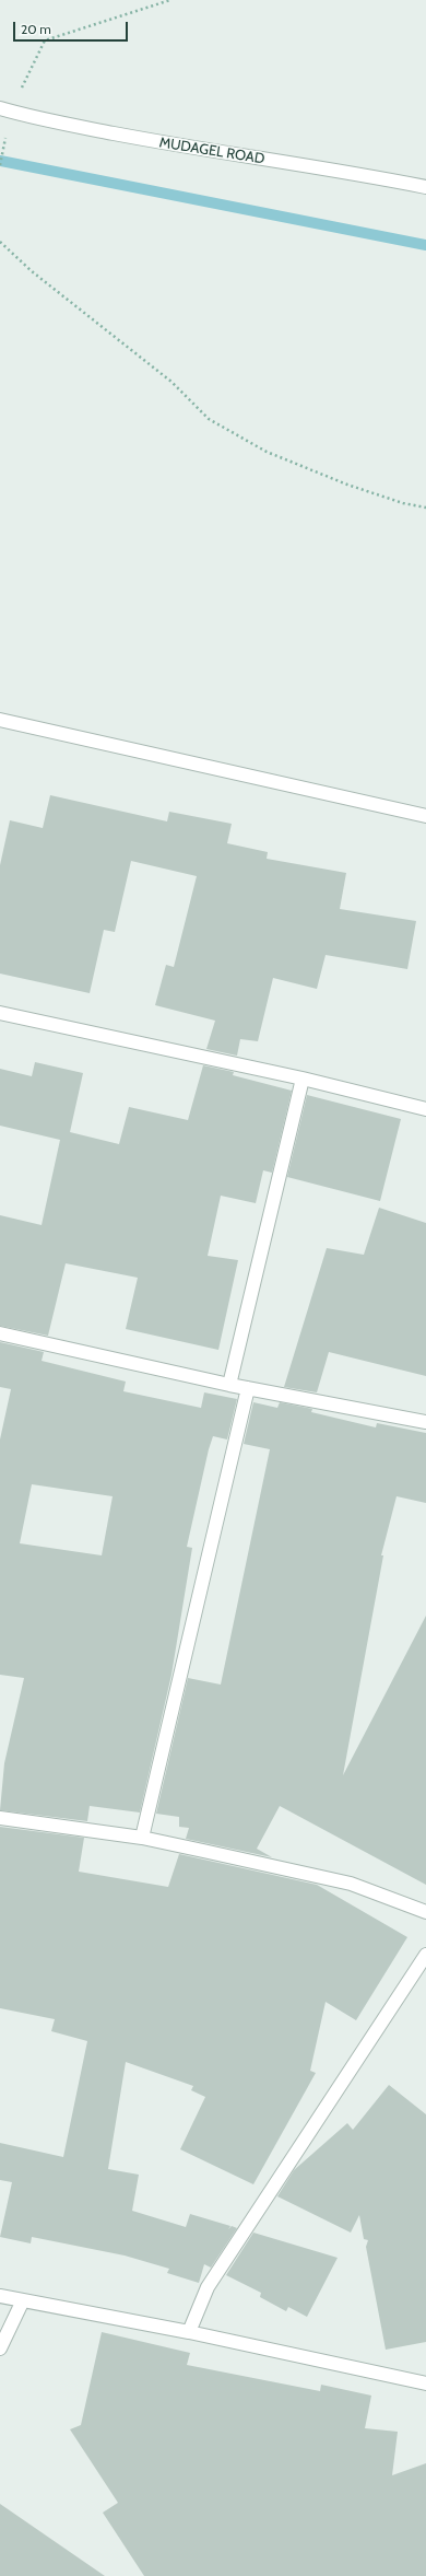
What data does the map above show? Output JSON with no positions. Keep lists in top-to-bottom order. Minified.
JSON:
{"streets":{"street":["MUDAGEL ROAD"]},"scale_bar":"20 m"}
